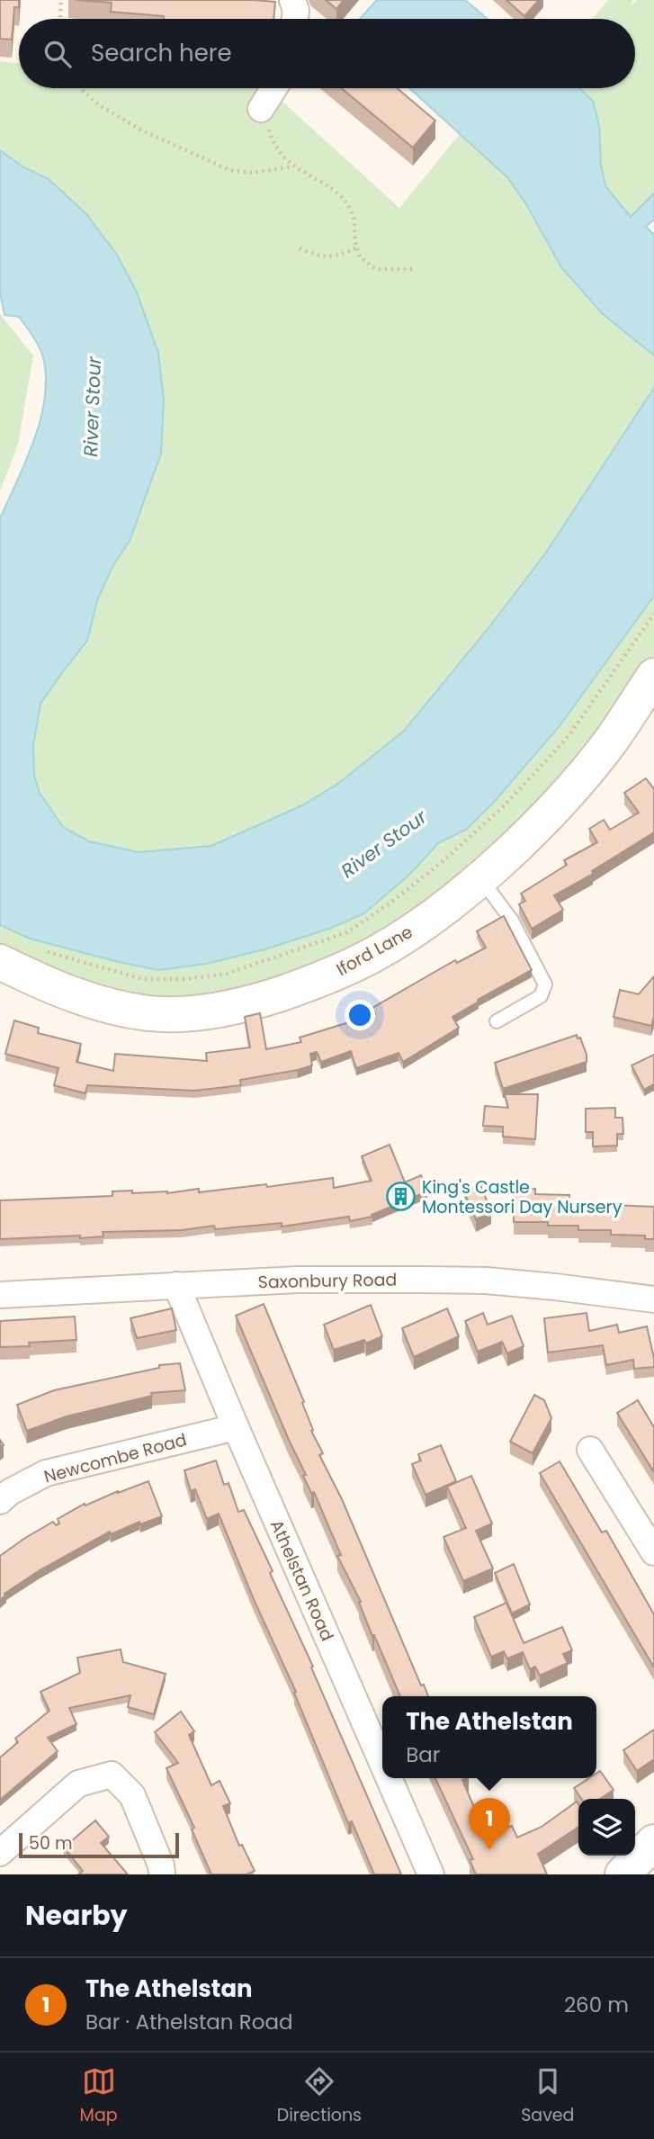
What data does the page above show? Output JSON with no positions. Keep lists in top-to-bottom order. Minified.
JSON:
{"streets":{"street":["Iford Lane","Saxonbury Road","Newcombe Road","Athelstan Road"]},"crossings":[["Saxonbury Road","Athelstan Road"],["Newcombe Road","Athelstan Road"]],"water":["River Stour"],"places":{"building":["King's Castle Montessori Day Nursery"]},"scale_bar":"50 m","page":{"search":"Search here","popup":["The Athelstan","Bar"],"pins":"1","scale":"50 m","heading":"Nearby","list":[{"mark":"1","name":"The Athelstan","note":"Bar · Athelstan Road","value":"260 m"}],"nav":["Map","Directions","Saved"]}}
